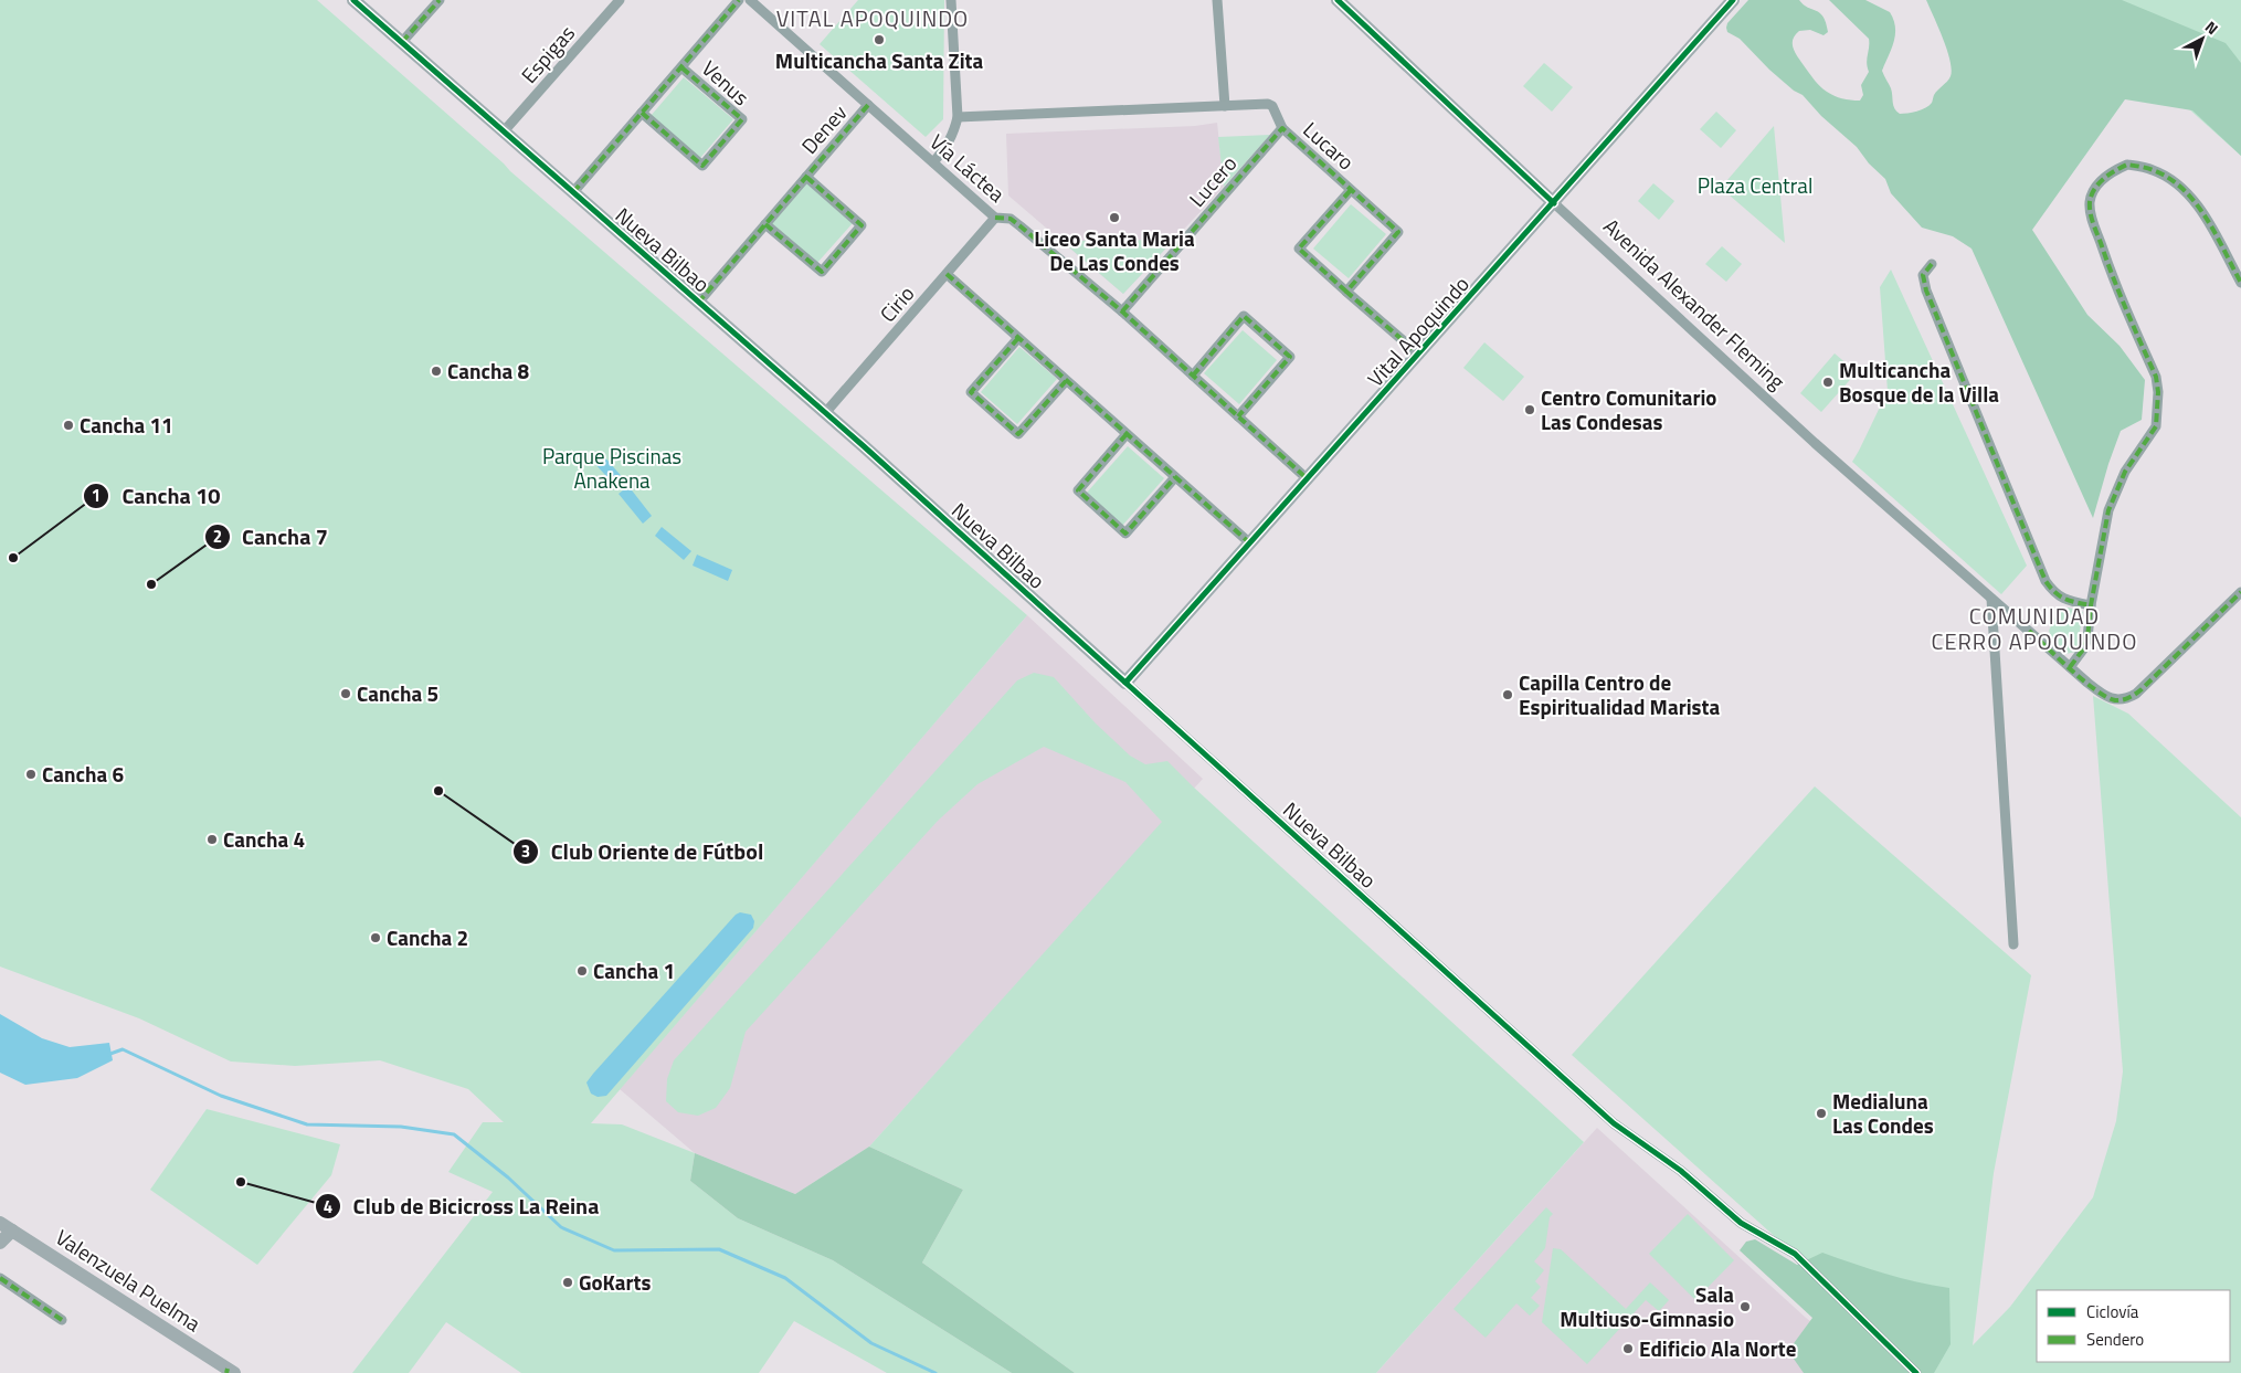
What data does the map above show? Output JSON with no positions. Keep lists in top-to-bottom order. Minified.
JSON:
{"streets":{"street":["Espigas","Venus","Denev","Lucaro","Vía Láctea","Lucero","Nueva Bilbao","Cirio","Avenida Alexander Fleming","Vital Apoquindo","Valenzuela Puelma"]},"crossings":[["Espigas","Nueva Bilbao"],["Venus","Nueva Bilbao"],["Denev","Vía Láctea"],["Denev","Nueva Bilbao"],["Lucaro","Lucero"],["Lucaro","Vital Apoquindo"],["Vía Láctea","Lucero"],["Vía Láctea","Cirio"],["Vía Láctea","Vital Apoquindo"],["Nueva Bilbao","Cirio"],["Nueva Bilbao","Vital Apoquindo"],["Avenida Alexander Fleming","Vital Apoquindo"]],"districts":["VITAL APOQUINDO","COMUNIDAD CERRO APOQUINDO"],"parks":["Plaza Central","Parque Piscinas Anakena"],"places":["Multicancha Santa Zita","Liceo Santa Maria De Las Condes","Cancha 8","Multicancha Bosque de la Villa","Centro Comunitario Las Condesas","Cancha 11","Cancha 10","Cancha 7","Cancha 5","Capilla Centro de Espiritualidad Marista","Cancha 6","Club Oriente de Fútbol","Cancha 4","Cancha 2","Cancha 1","Medialuna Las Condes","Club de Bicicross La Reina","GoKarts","Sala Multiuso-Gimnasio","Edificio Ala Norte"],"legend":["Ciclovía","Sendero"],"north":"top right"}
